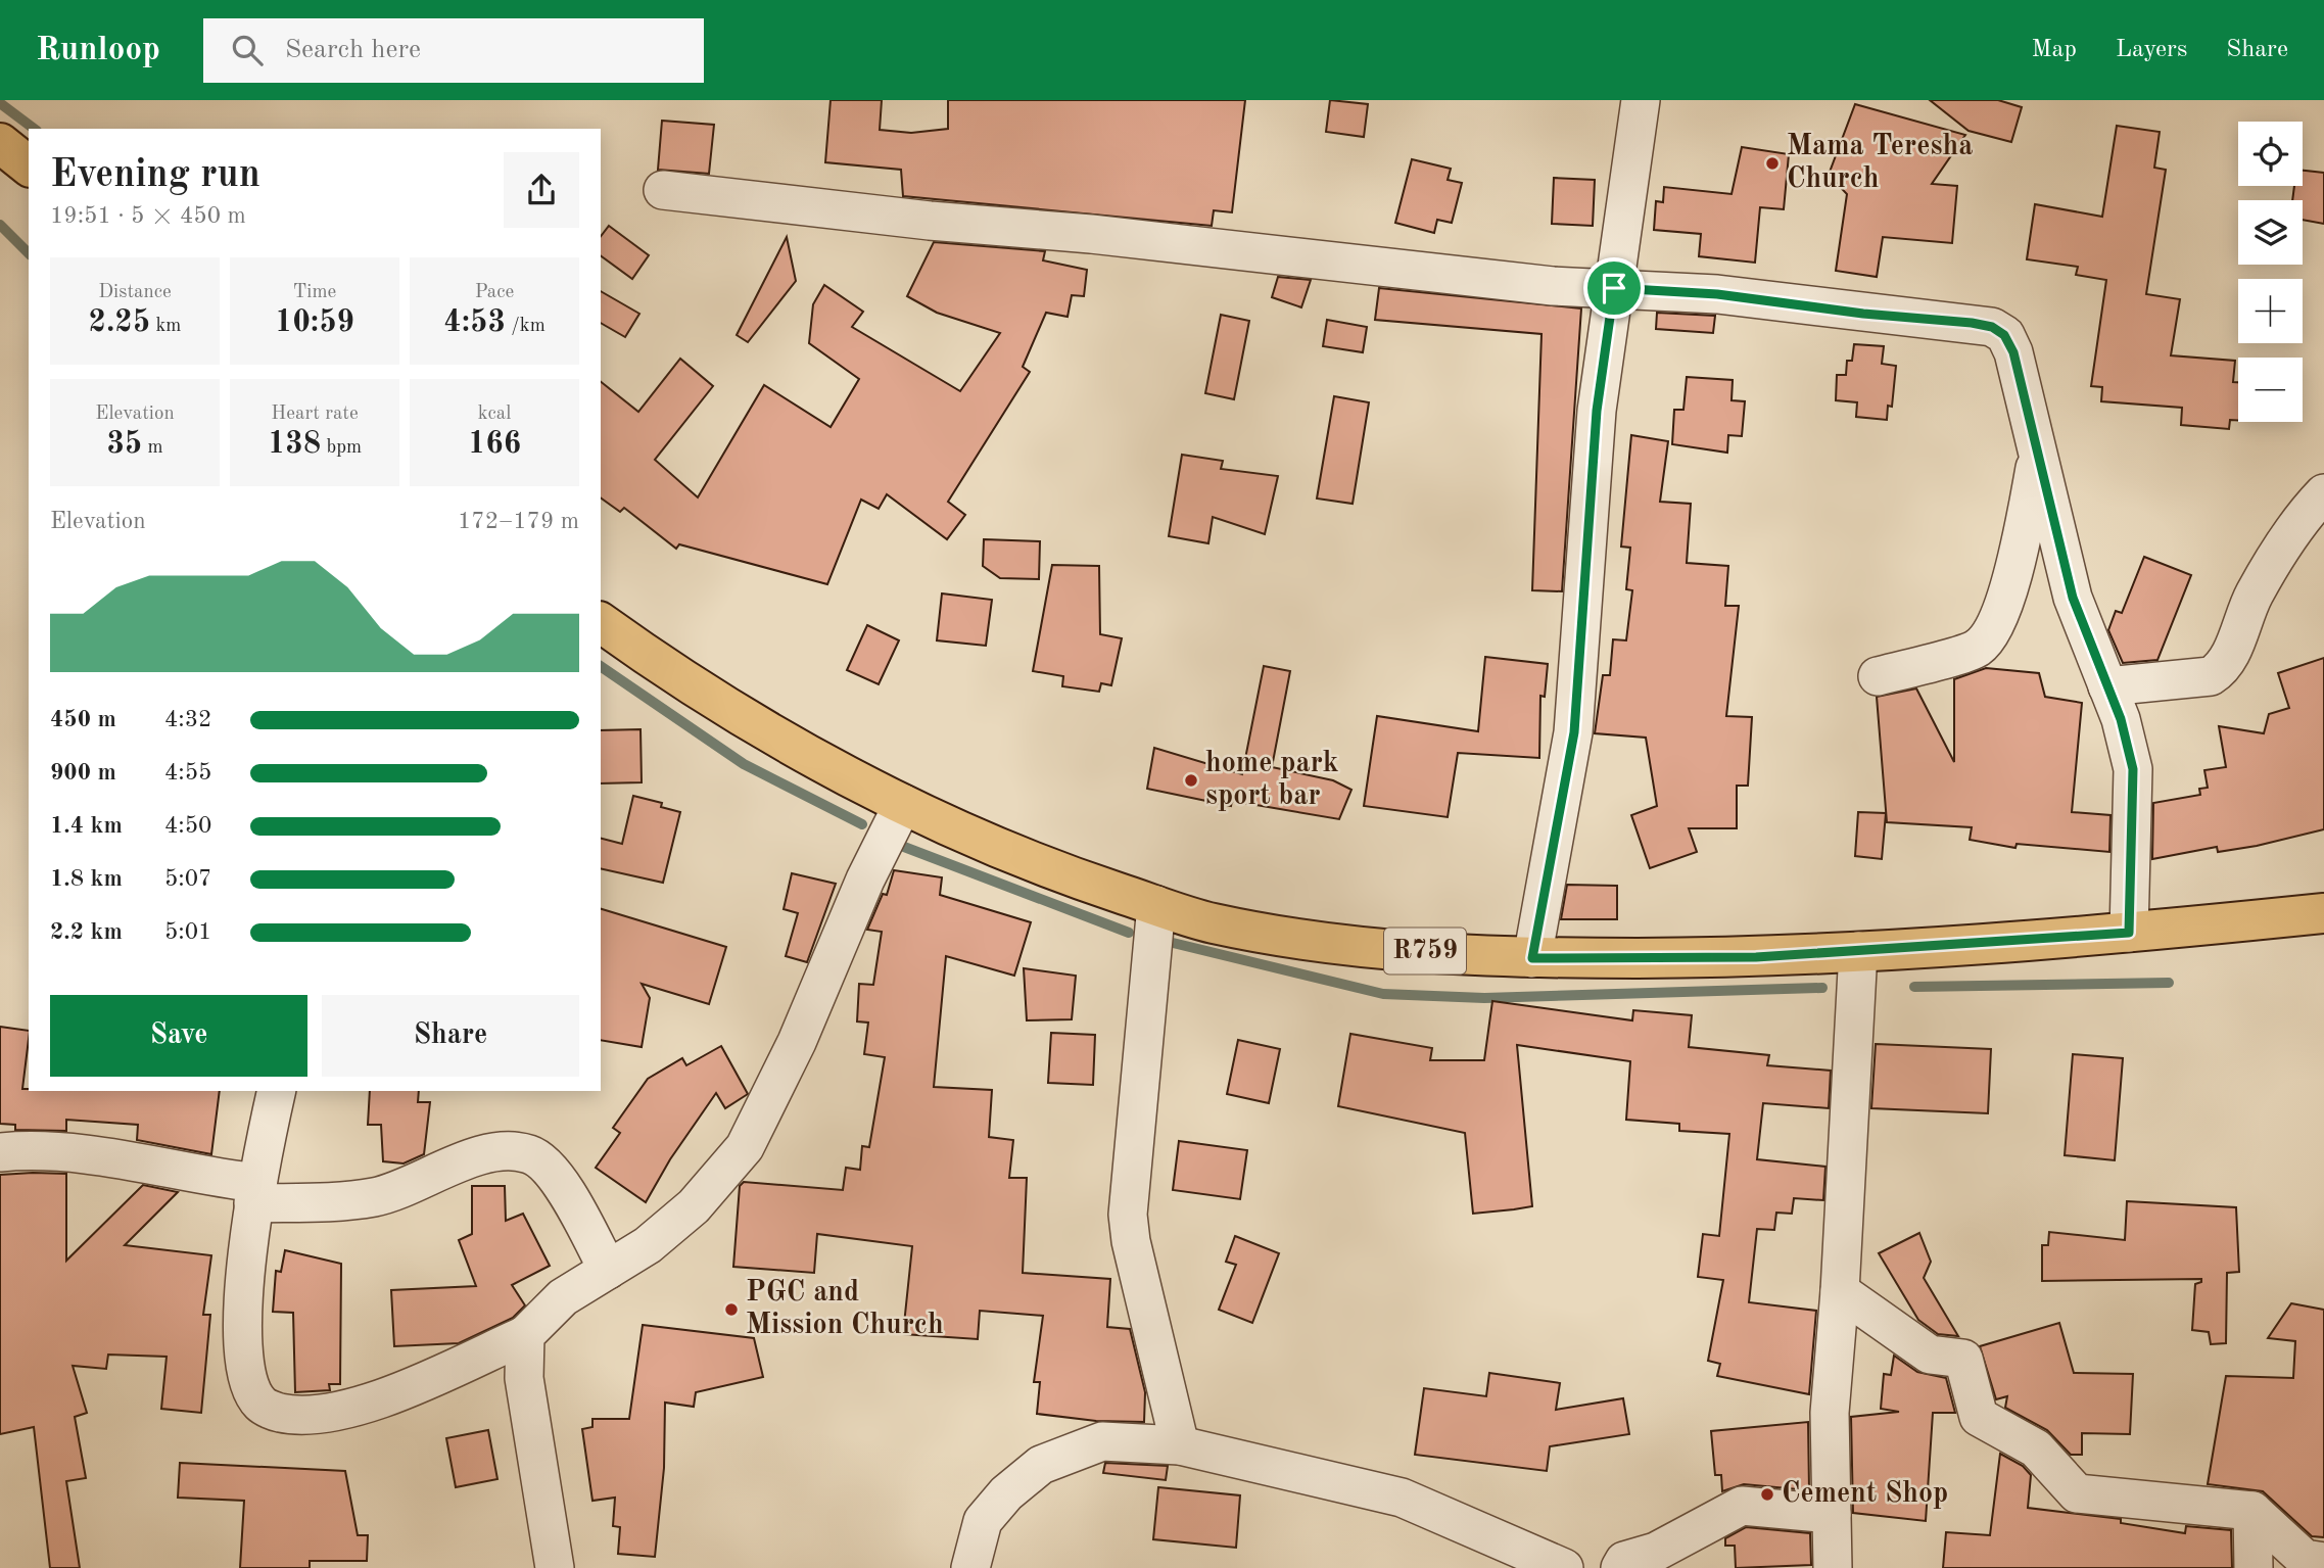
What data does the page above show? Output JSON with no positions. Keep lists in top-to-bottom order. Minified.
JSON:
{"streets":{"main road":["R759"]},"places":["Mama Teresha Church","home park sport bar","PGC and Mission Church","Cement Shop"],"page":{"header":"Runloop","search":"Search here","nav":["Map","Layers","Share"],"map_buttons":["+","−"],"heading":["Evening run","19:51 · 5 × 450 m"],"stats":[["Distance","2.25 km"],["Time","10:59"],["Pace","4:53 /km"],["Elevation","35 m"],["Heart rate","138 bpm"],["kcal","166"]],"chart":["Elevation","172–179 m"],"list":[{"name":"450 m","note":"4:32"},{"name":"900 m","note":"4:55"},{"name":"1.4 km","note":"4:50"},{"name":"1.8 km","note":"5:07"},{"name":"2.2 km","note":"5:01"}],"buttons":["Save","Share"]}}
